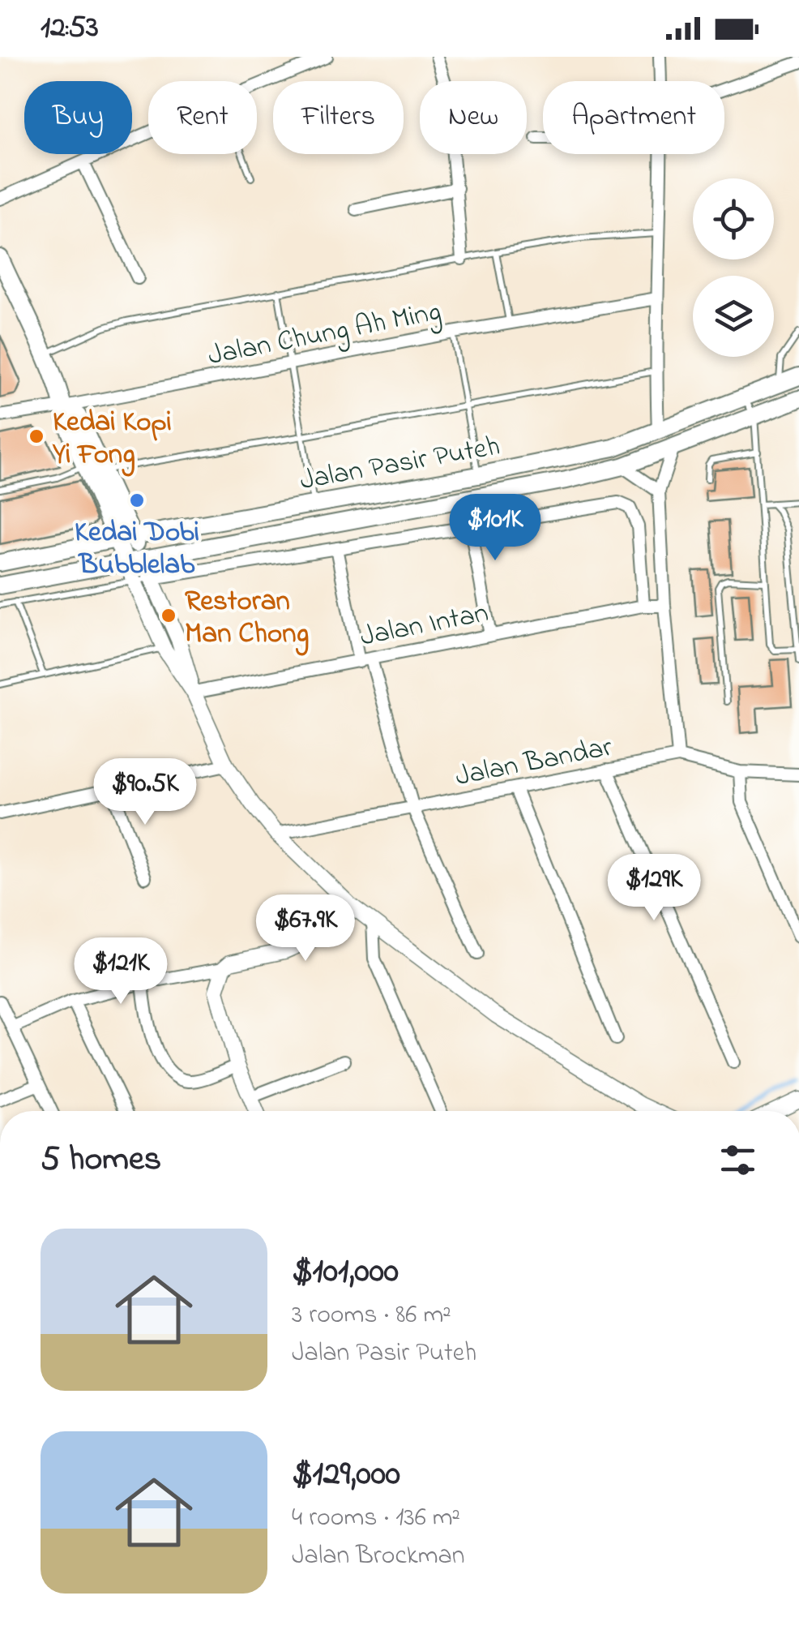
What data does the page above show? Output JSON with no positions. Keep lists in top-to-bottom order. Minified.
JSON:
{"streets":{"main road":["Jalan Pasir Puteh"],"street":["Jalan Chung Ah Ming","Jalan Intan","Jalan Bandar"]},"places":["Kedai Kopi Yi Fong","Kedai Dobi Bubblelab","Restoran Man Chong"],"page":{"status":"12:53","chip":["Buy","Rent","Filters","New","Apartment"],"price":["$101K","$90.5K","$129K","$67.9K","$121K"],"heading":"5 homes","list":[{"name":"$101,000","note":"3 rooms · 86 m² · Jalan Pasir Puteh"},{"name":"$129,000","note":"4 rooms · 136 m² · Jalan Brockman"}]}}
